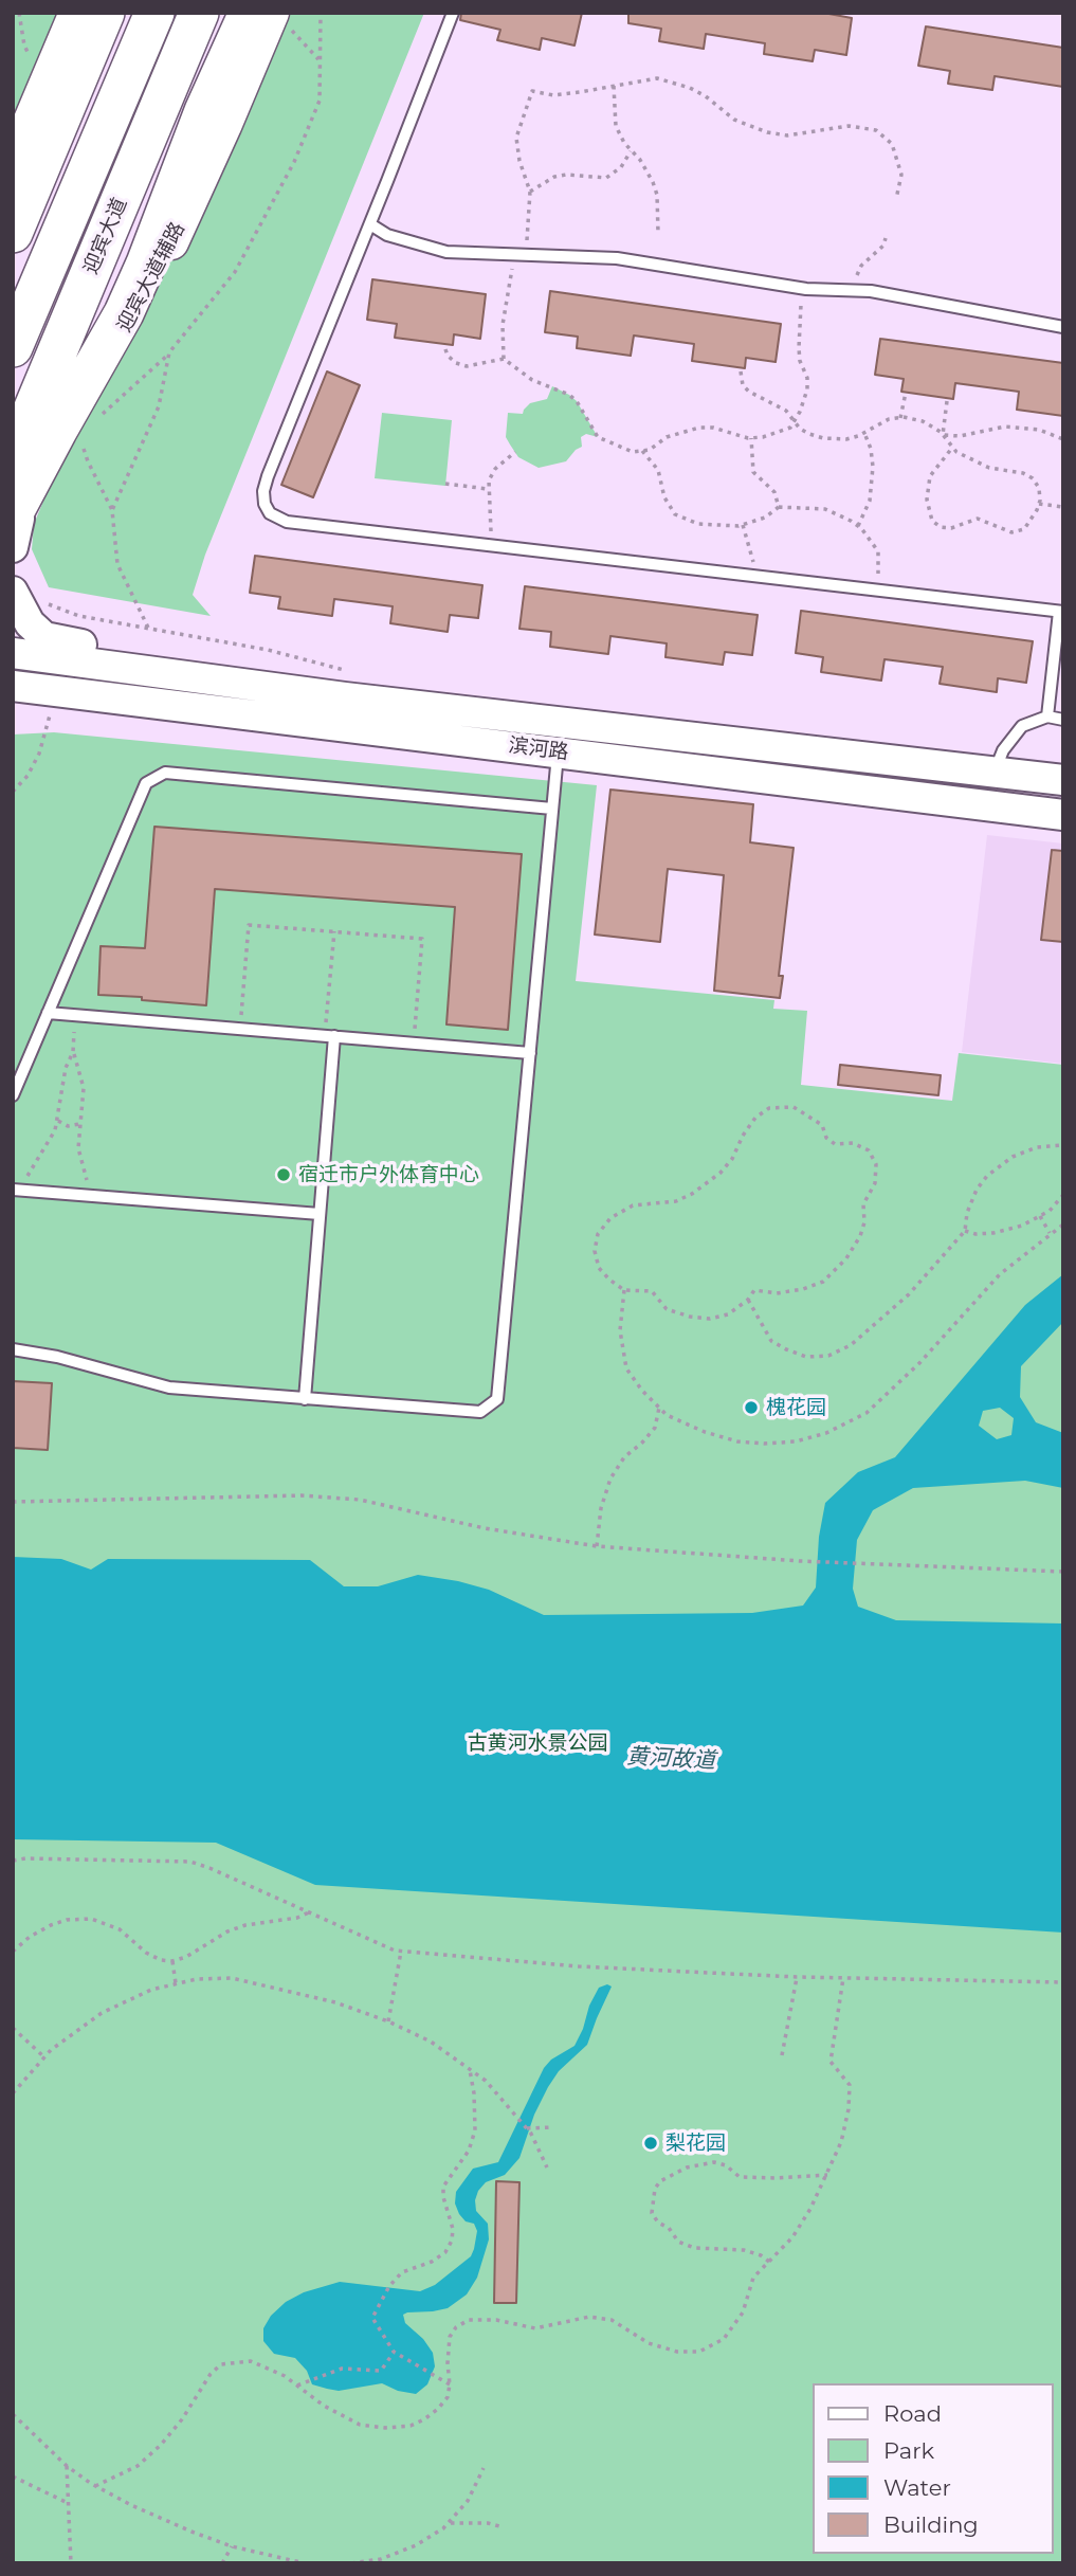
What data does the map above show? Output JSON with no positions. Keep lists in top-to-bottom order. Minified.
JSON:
{"streets":{"highway":["迎宾大道"],"main road":["迎宾大道辅路","滨河路"]},"water":["黄河故道"],"parks":["古黄河水景公园"],"places":["宿迁市户外体育中心","槐花园","梨花园"],"legend":["Road","Park","Water","Building"]}
